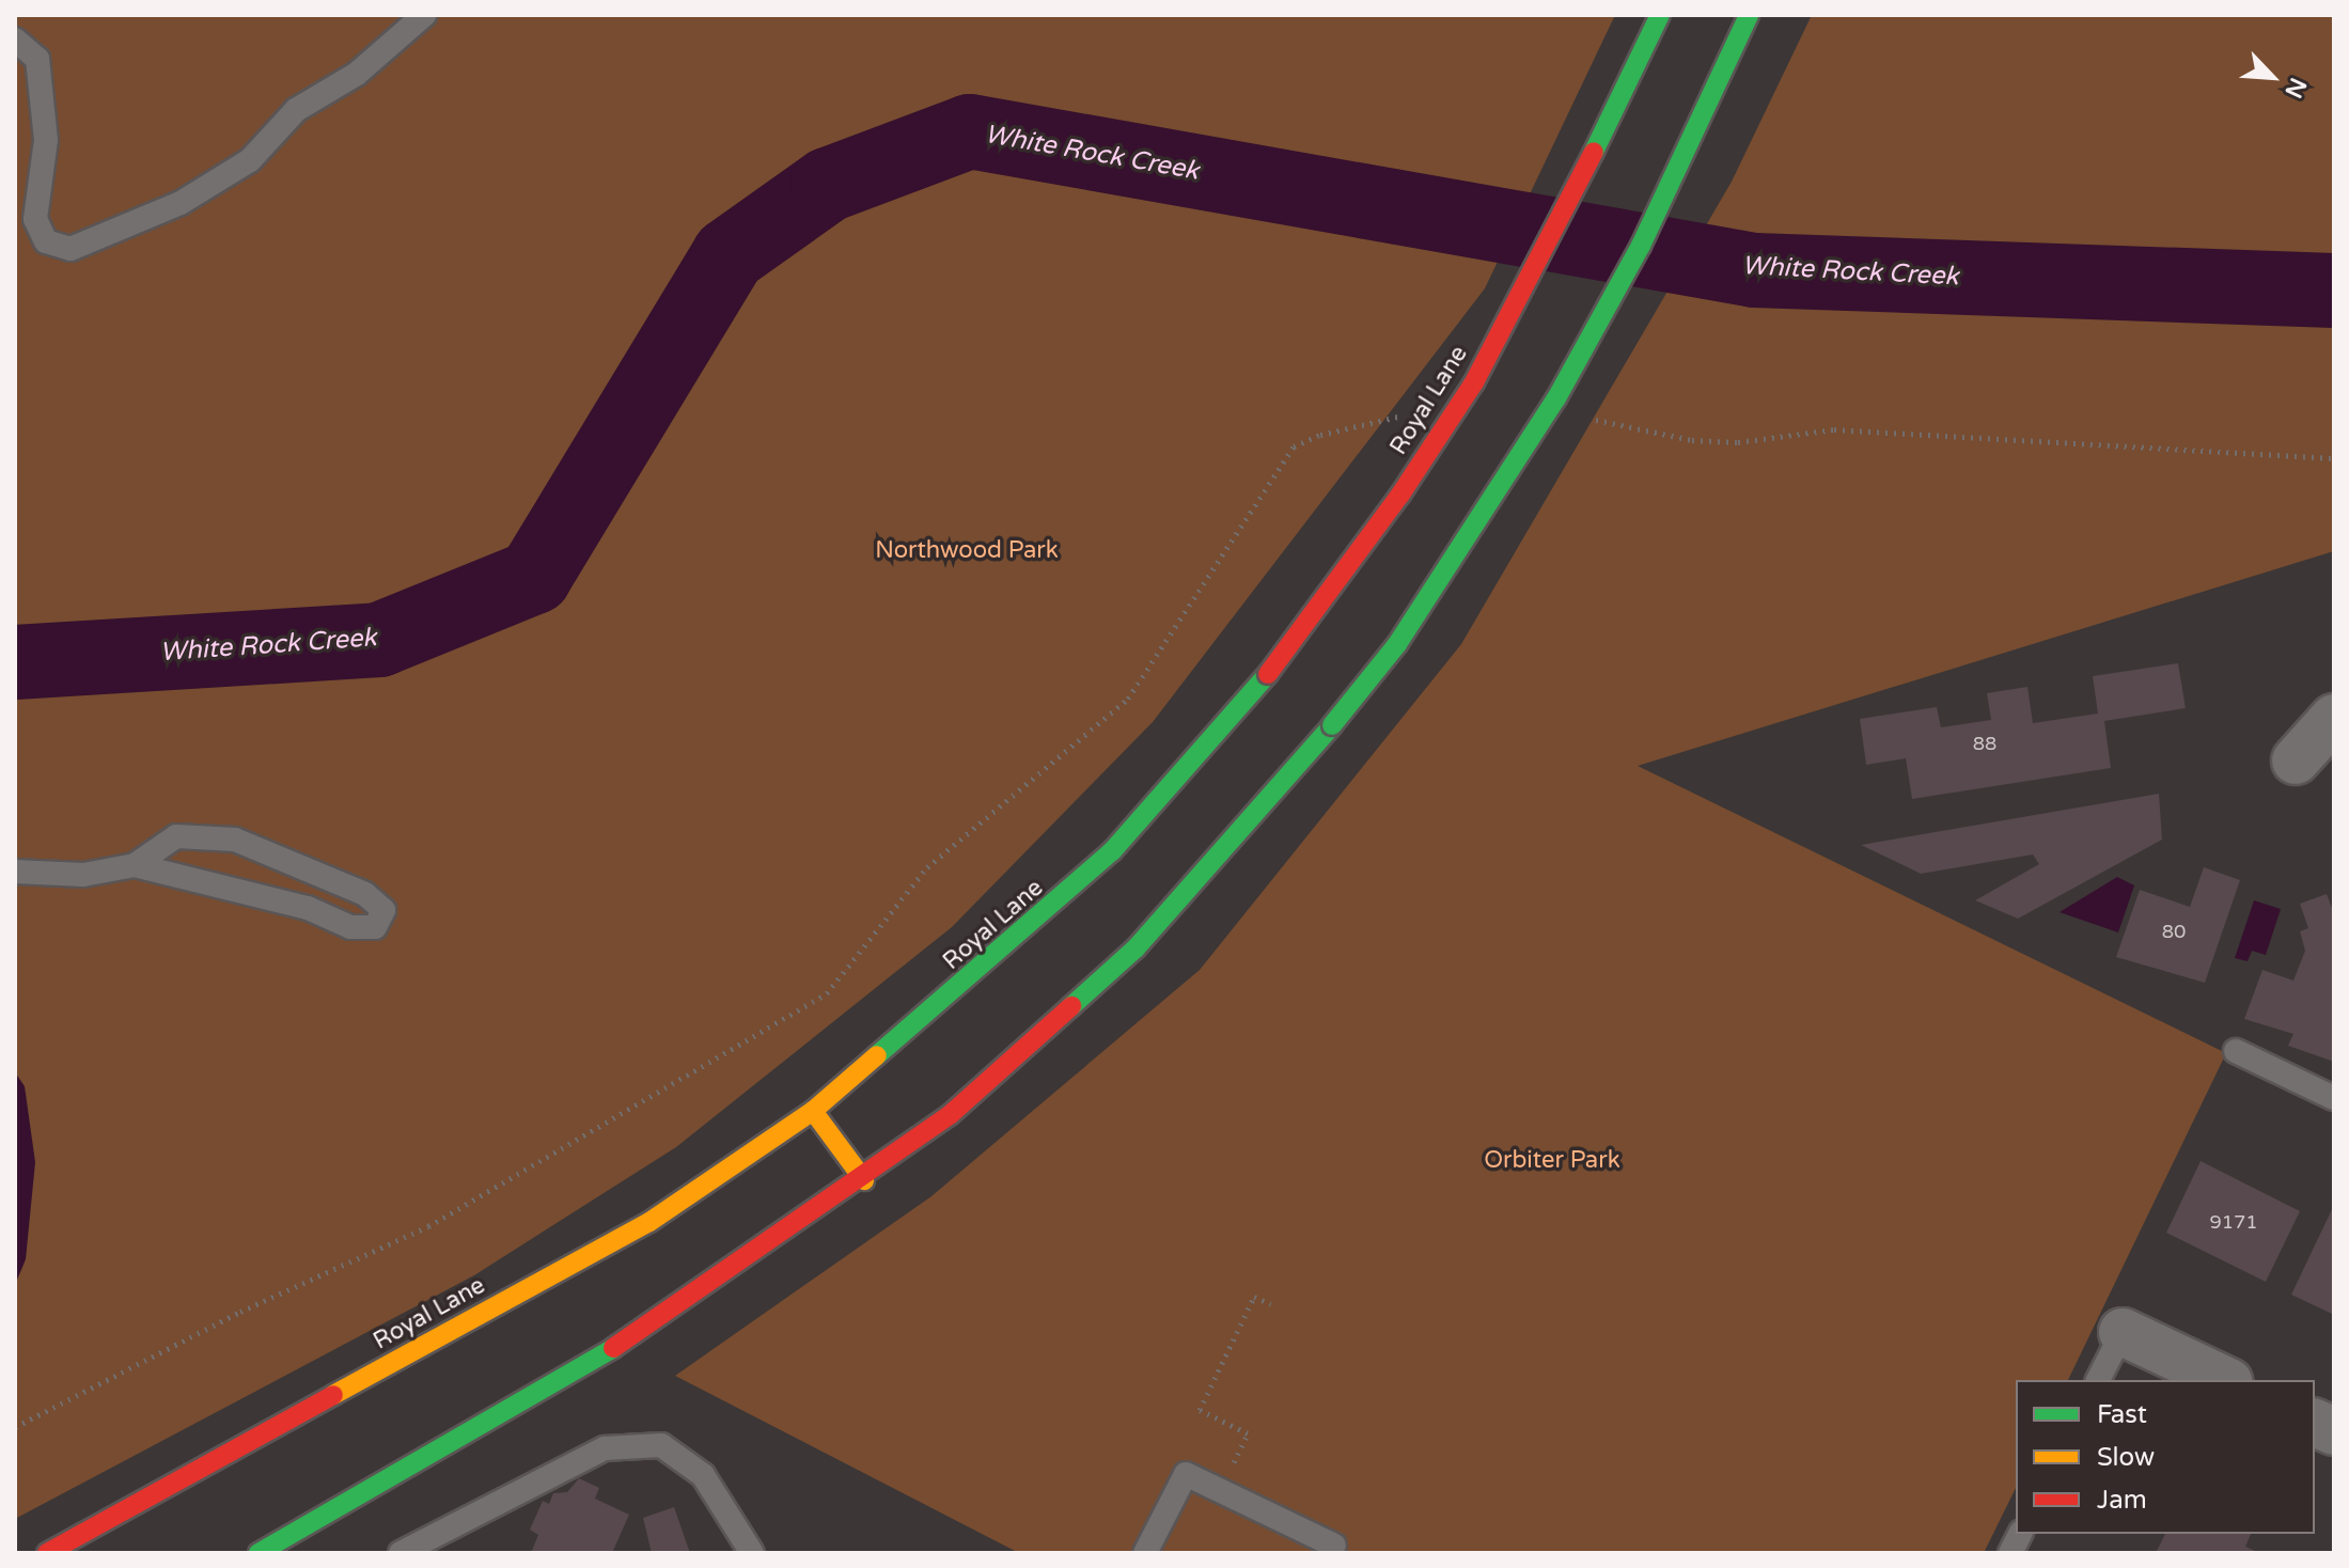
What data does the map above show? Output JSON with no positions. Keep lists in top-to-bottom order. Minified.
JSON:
{"streets":{"main road":["Royal Lane"]},"water":["White Rock Creek"],"parks":["Northwood Park","Orbiter Park"],"house_numbers":["88","80","9171"],"legend":["Fast","Slow","Jam"],"north":"bottom right"}
